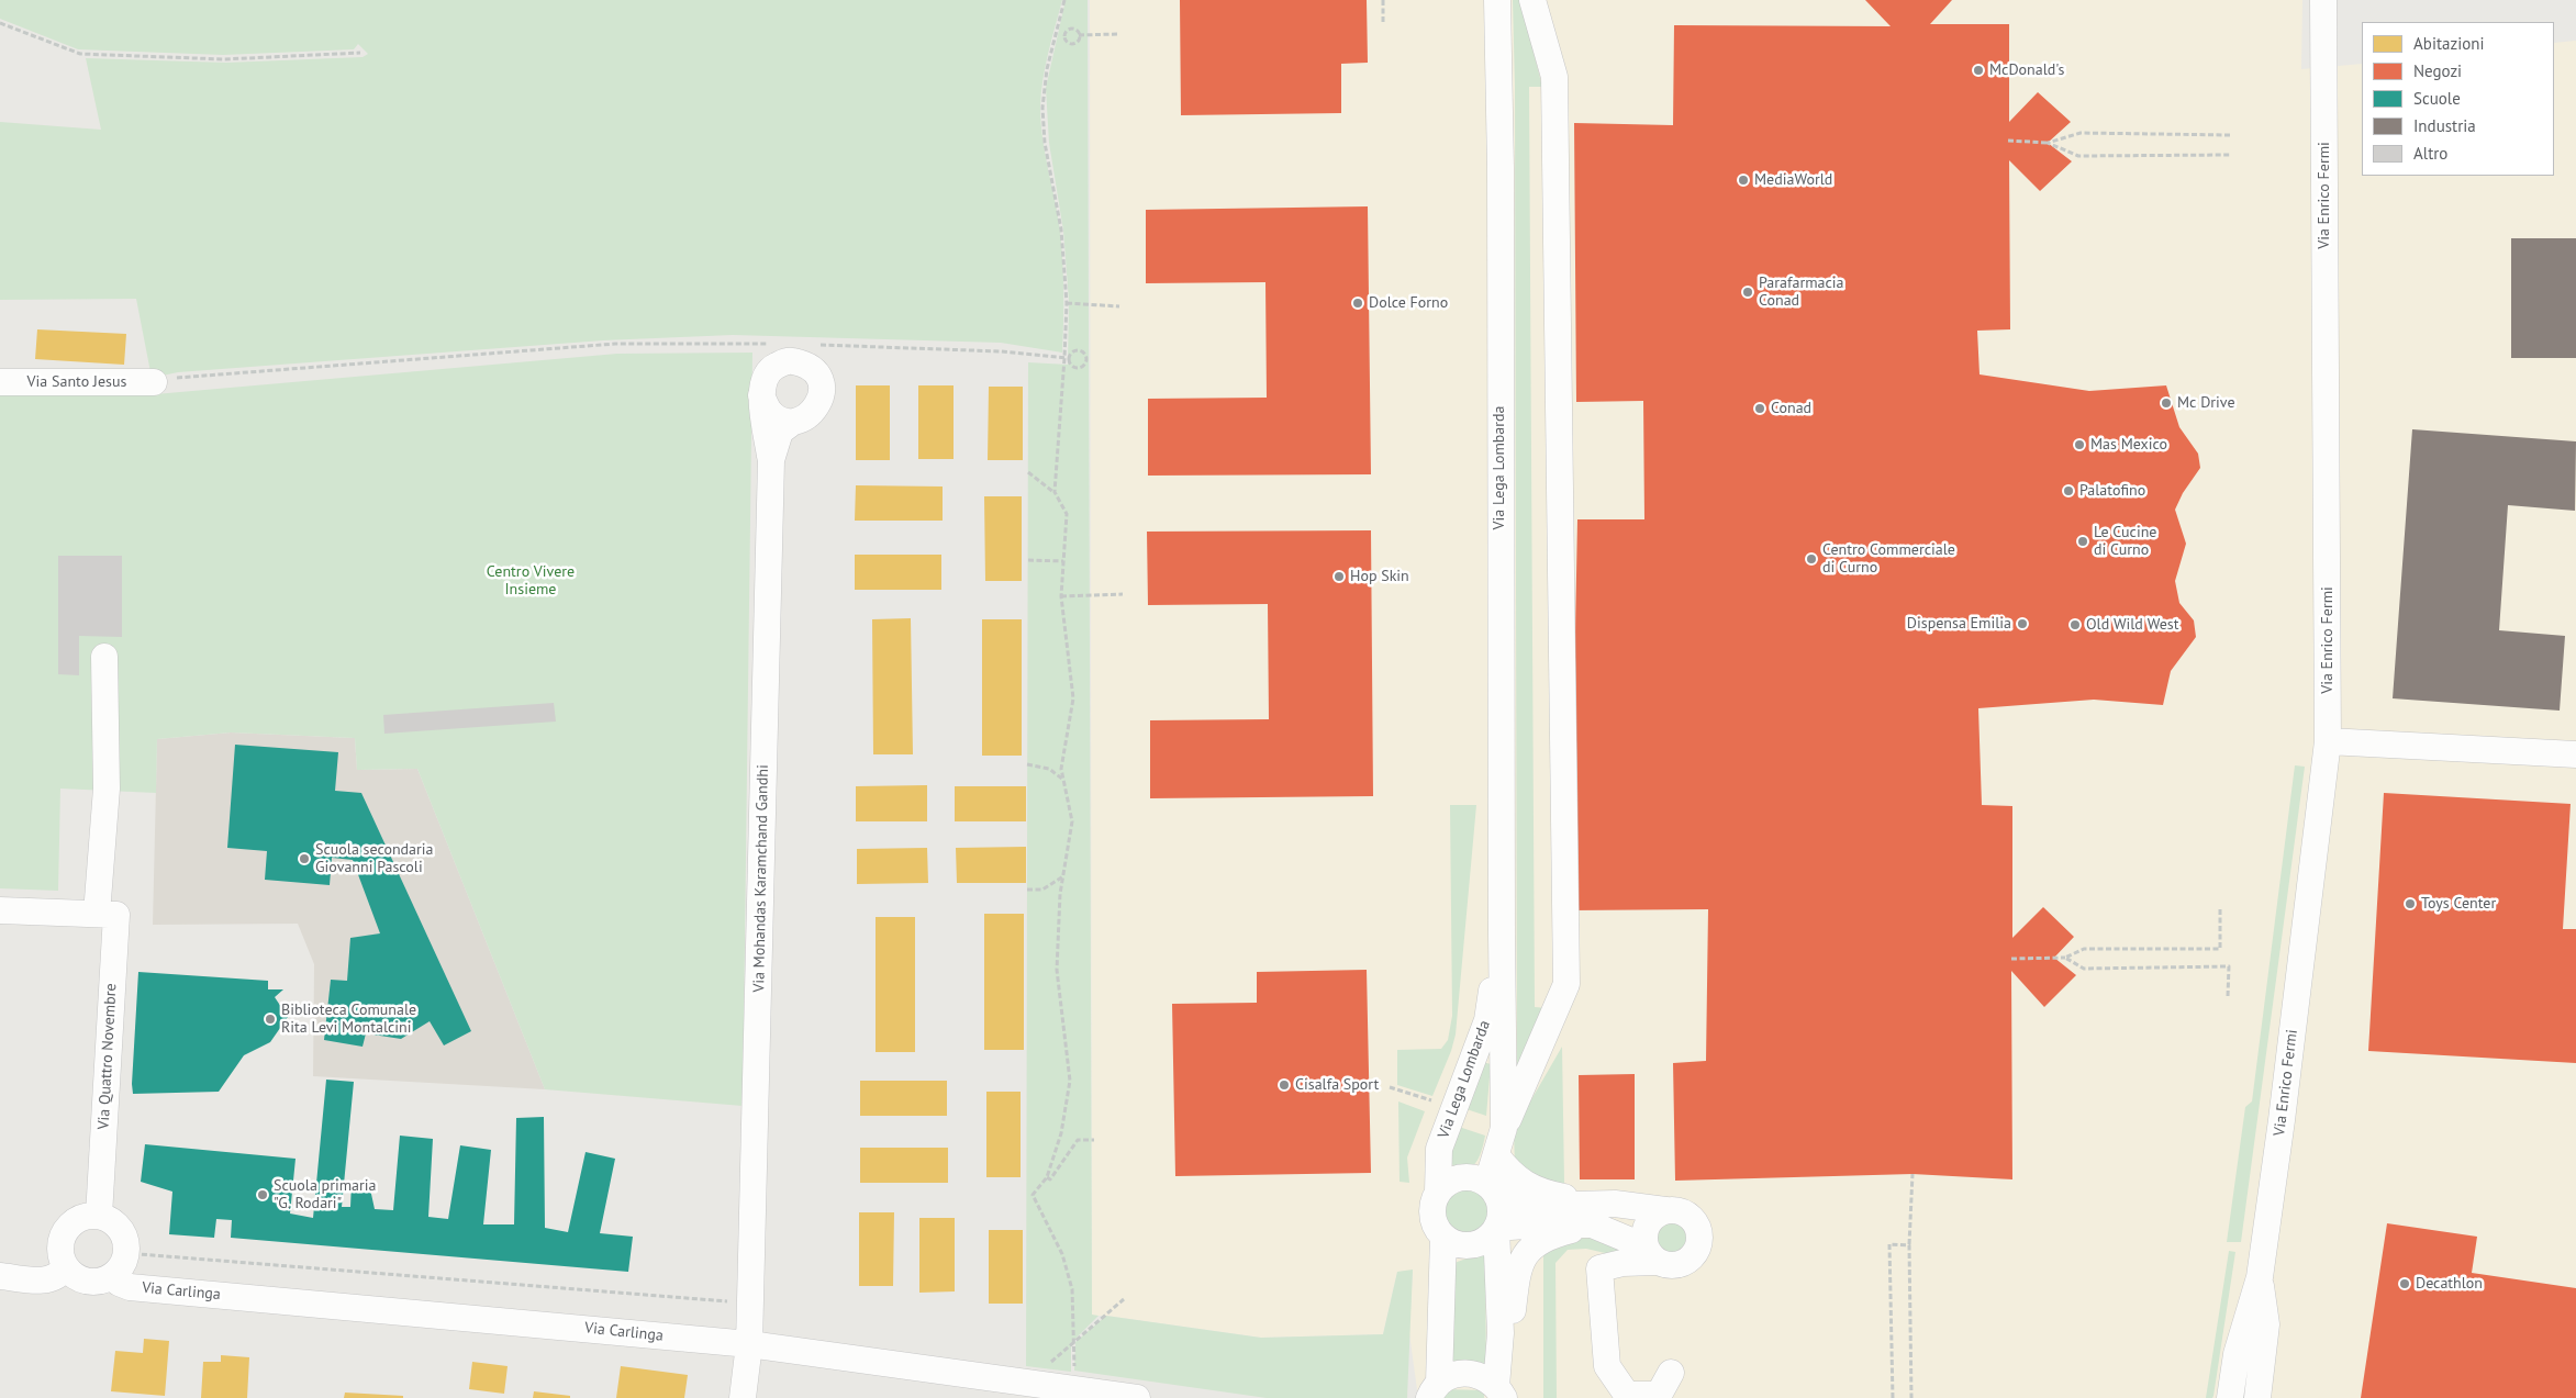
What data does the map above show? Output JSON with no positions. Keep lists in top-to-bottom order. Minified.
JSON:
{"streets":{"street":["Via Enrico Fermi","Via Santo Jesus","Via Lega Lombarda","Via Mohandas Karamchand Gandhi","Via Quattro Novembre","Via Carlinga"]},"crossings":[["Via Mohandas Karamchand Gandhi","Via Carlinga"],["Via Quattro Novembre","Via Carlinga"]],"parks":["Centro Vivere Insieme"],"places":["McDonald's","MediaWorld","Parafarmacia Conad","Dolce Forno","Mc Drive","Conad","Mas Mexico","Palatofino","Le Cucine di Curno","Centro Commerciale di Curno","Hop Skin","Dispensa Emilia","Old Wild West","Scuola secondaria Giovanni Pascoli","Toys Center","Biblioteca Comunale Rita Levi Montalcini","Cisalfa Sport","Scuola primaria \"G. Rodari\"","Decathlon"],"legend":["Abitazioni","Negozi","Scuole","Industria","Altro"]}
